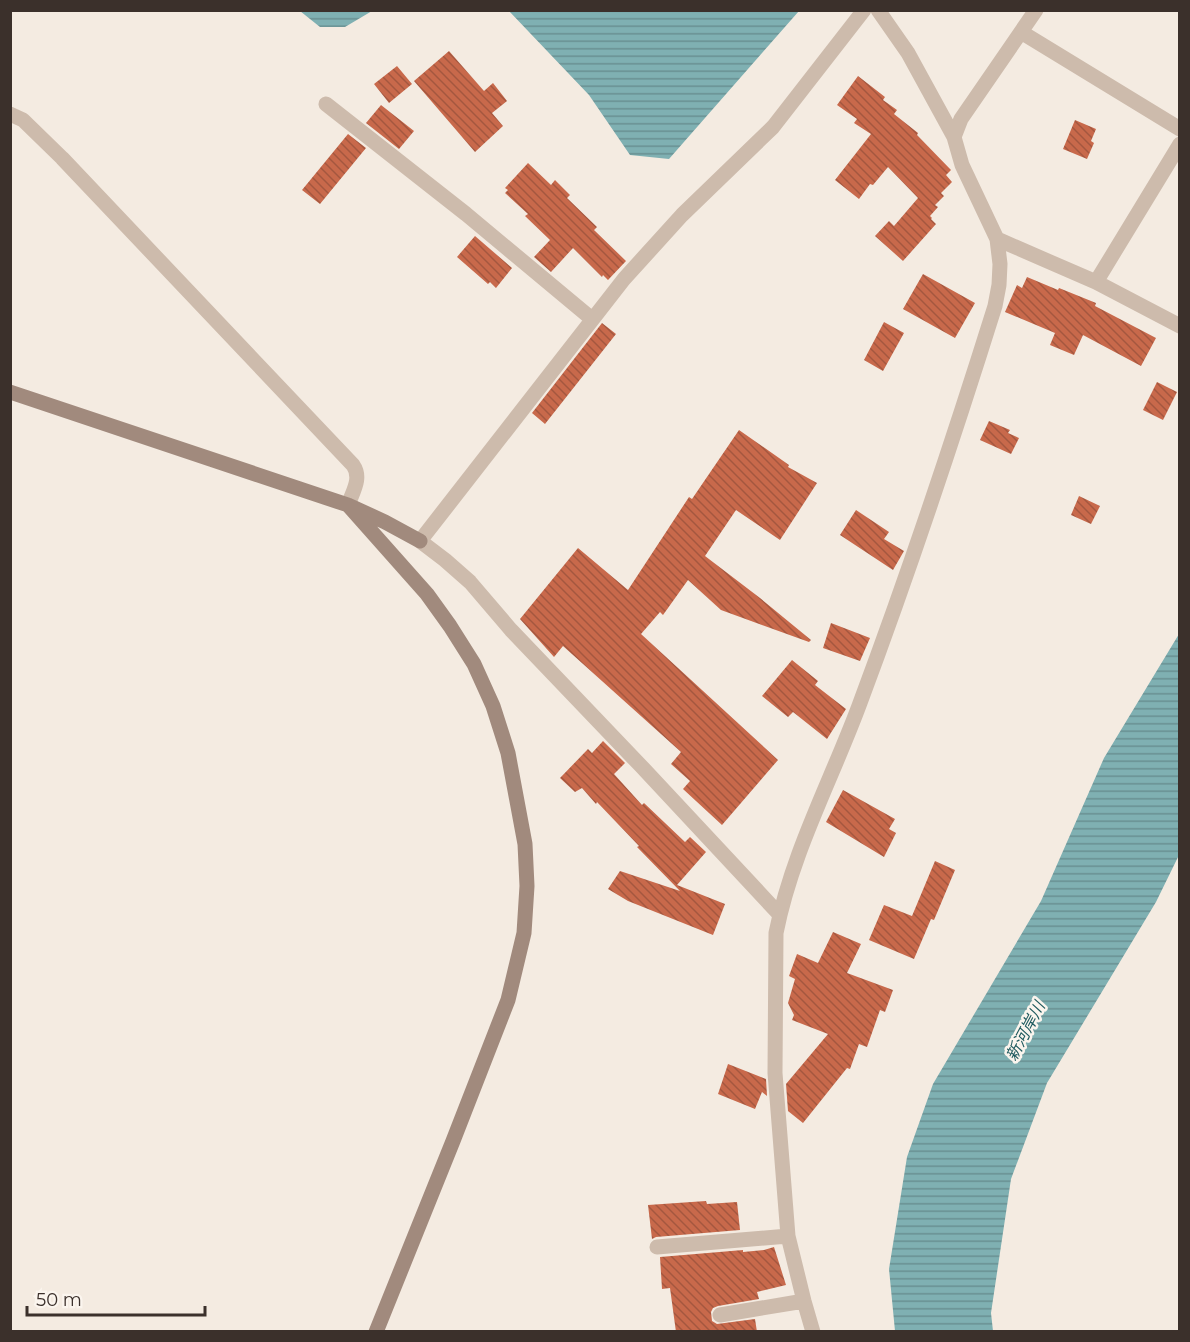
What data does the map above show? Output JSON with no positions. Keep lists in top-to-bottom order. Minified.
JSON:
{"water":["新河岸川"],"scale_bar":"50 m"}
